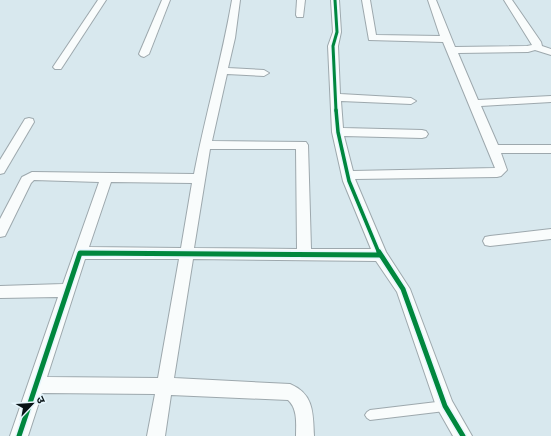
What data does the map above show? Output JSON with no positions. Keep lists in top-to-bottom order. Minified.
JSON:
{"north":"top right"}
